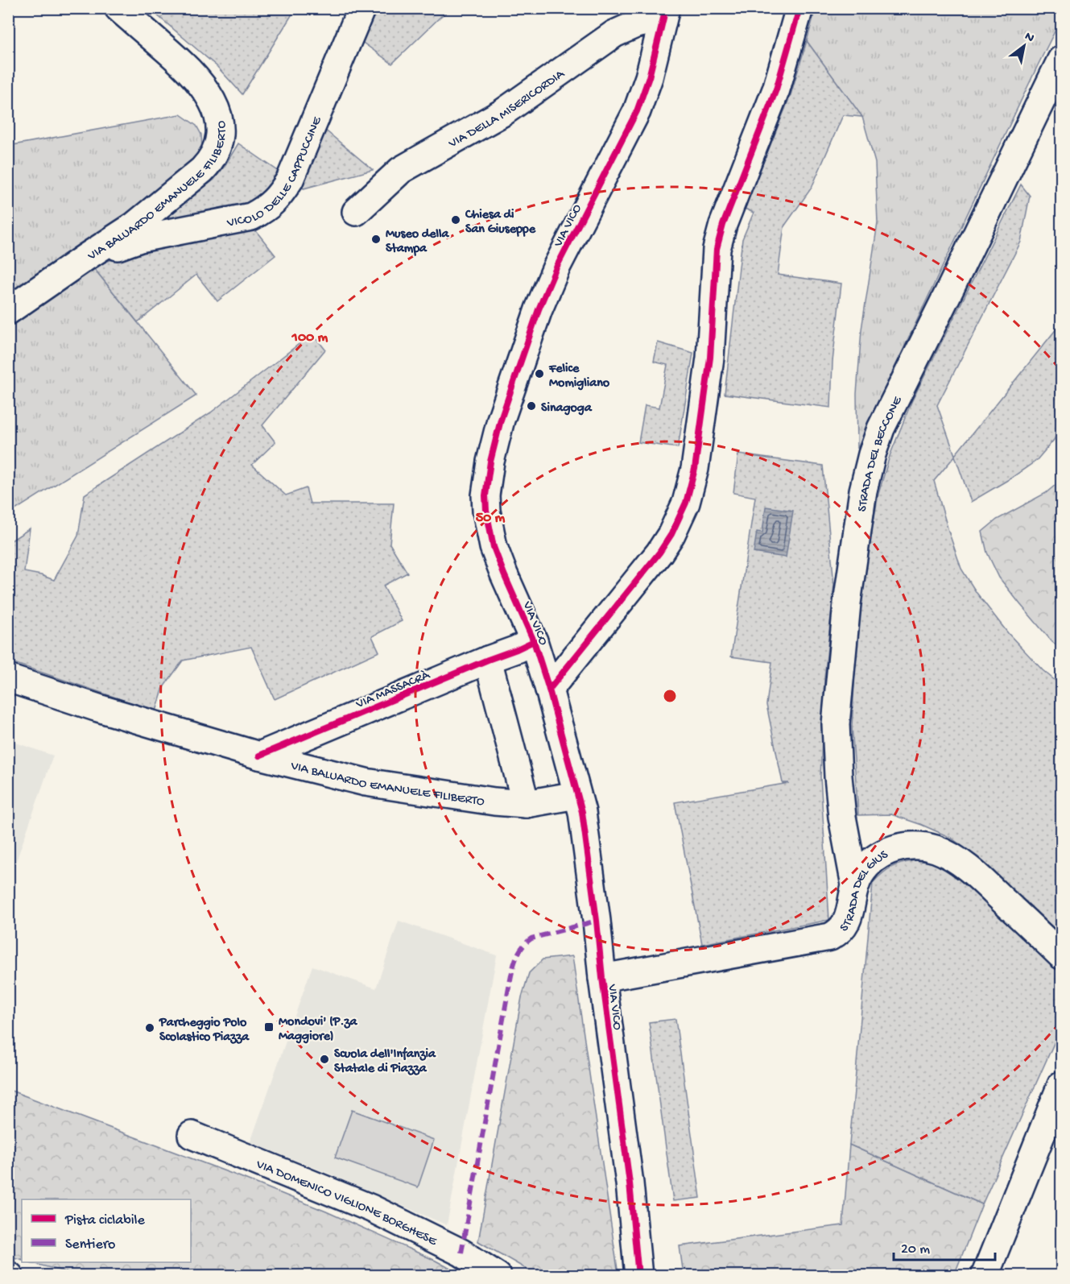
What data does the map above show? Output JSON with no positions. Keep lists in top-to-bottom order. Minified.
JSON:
{"streets":{"street":["VIA DELLA MISERICORDIA","VICOLO DELLE CAPPUCCINE","VIA BALUARDO EMANUELE FILIBERTO","VIA VICO","STRADA DEL BECCONE","VIA MASSACRÀ","STRADA DEL GIUS","VIA DOMENICO VIGLIONE BORGHESE"]},"crossings":[["VIA DELLA MISERICORDIA","VIA VICO"],["VICOLO DELLE CAPPUCCINE","VIA BALUARDO EMANUELE FILIBERTO"],["VIA BALUARDO EMANUELE FILIBERTO","VIA VICO"],["VIA BALUARDO EMANUELE FILIBERTO","VIA MASSACRÀ"],["VIA VICO","VIA MASSACRÀ"],["VIA VICO","STRADA DEL GIUS"],["STRADA DEL BECCONE","STRADA DEL GIUS"]],"places":{"other":["Chiesa di San Giuseppe","Museo della Stampa","Felice Momigliano","Sinagoga","Parcheggio Polo Scolastico Piazza","Scuola dell'Infanzia Statale di Piazza"],"transit":["Mondovi' (P.za Maggiore)"]},"legend":["Pista ciclabile","Sentiero"],"scale_bar":"20 m","north":"top right","rings":["100 m","50 m"]}
